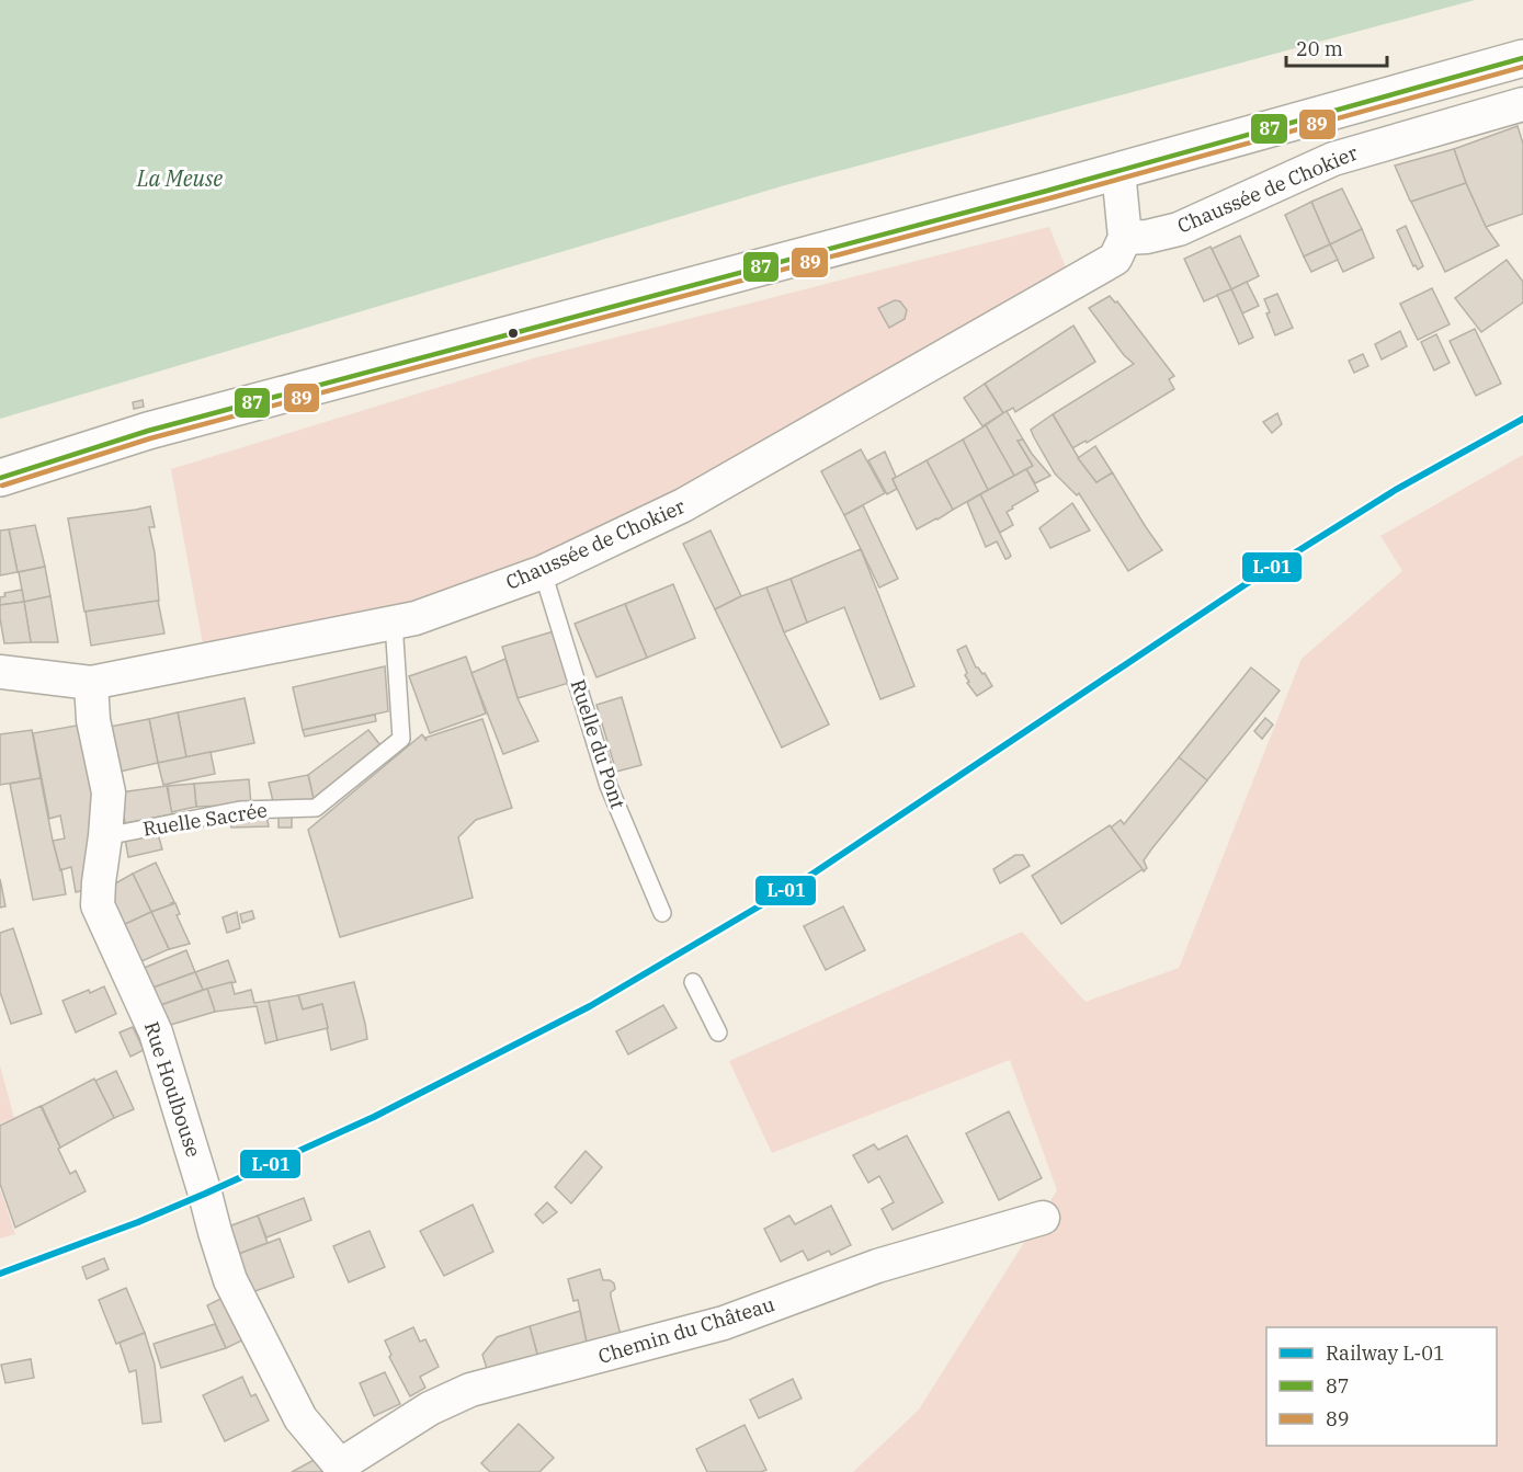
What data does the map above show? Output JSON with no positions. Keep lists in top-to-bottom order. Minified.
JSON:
{"streets":{"street":["Chaussée de Chokier","Rue Houlbouse","Chemin du Château"],"lane":["Ruelle du Pont","Ruelle Sacrée"]},"crossings":[["Chaussée de Chokier","Ruelle du Pont"],["Chaussée de Chokier","Ruelle Sacrée"],["Chaussée de Chokier","Rue Houlbouse"],["Ruelle Sacrée","Rue Houlbouse"],["Rue Houlbouse","Chemin du Château"]],"water":["La Meuse"],"lines":["transit line 87","transit line 89","rail line L-01"],"legend":["Railway L-01","87","89"],"scale_bar":"20 m"}
